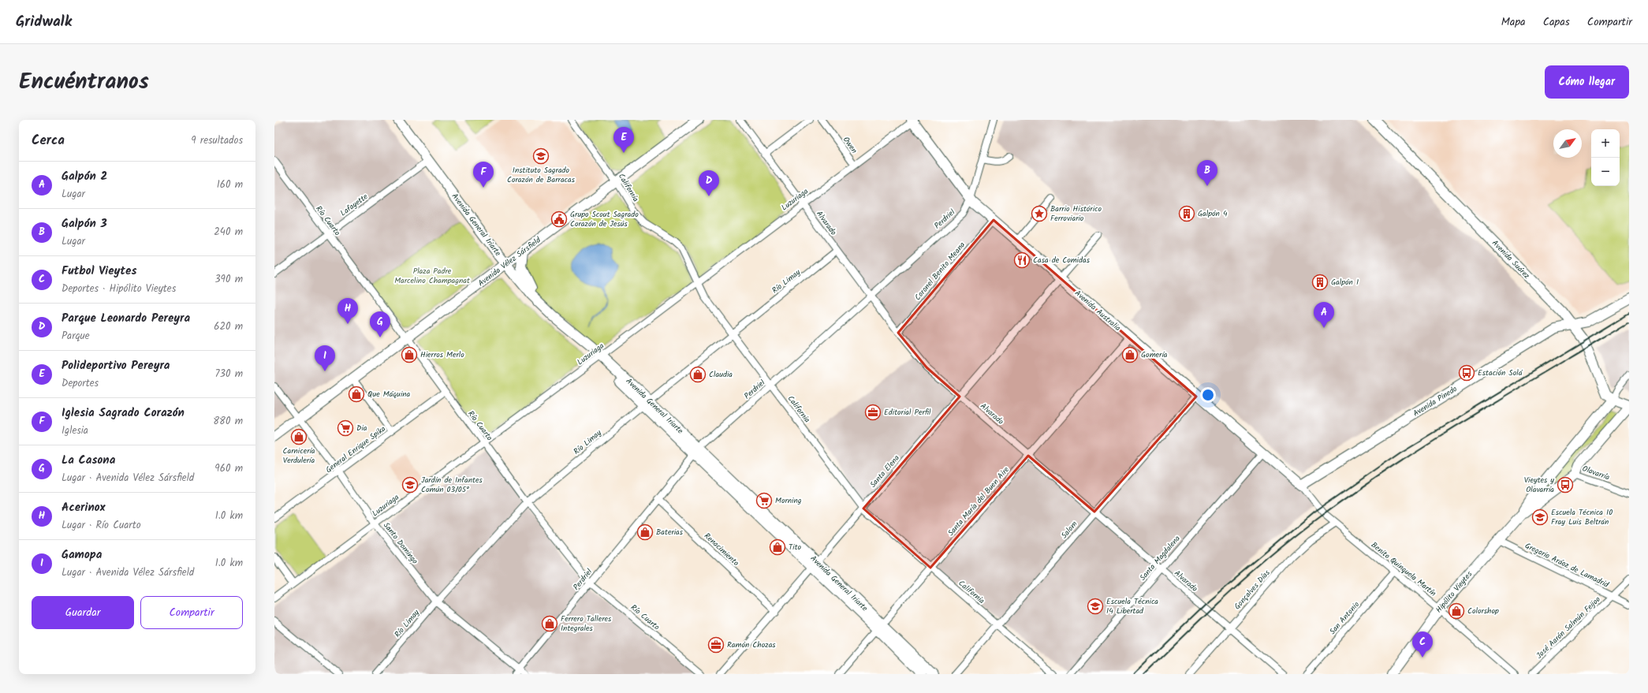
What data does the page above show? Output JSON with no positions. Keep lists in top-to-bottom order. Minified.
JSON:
{"streets":{"main road":["Avenida General Iriarte","Avenida Suárez","Avenida Vélez Sársfield","Avenida Australia","Avenida Pinedo","Hipólito Vieytes"],"street":["Owen","California","Luzuriaga","Lafayette","Perdriel","Río Cuarto","Alvarado","Coronel Benito Meana","Río Limay","General Enrique Spika","Santa Elena","Olavarría","Santa María del Buen Aire","Salom","Santo Domingo","Renacimiento","Santa Magdalena","Gregorio Aráoz de Lamadrid","Benito Quinquela Martín","Gonçalves Días","San Antonio","José Aarón Salmún Feijoo"]},"crossings":[["Owen","Luzuriaga"],["California","Luzuriaga"],["California","Perdriel"],["California","Avenida Vélez Sársfield"],["California","Río Limay"],["California","Santa Elena"],["California","Santa María del Buen Aire"],["California","Salom"],["Luzuriaga","Río Cuarto"],["Luzuriaga","Alvarado"],["Luzuriaga","Avenida General Iriarte"],["Luzuriaga","Avenida Australia"],["Luzuriaga","Santo Domingo"],["Lafayette","Río Cuarto"],["Lafayette","Avenida General Iriarte"],["Perdriel","Río Cuarto"],["Perdriel","Alvarado"],["Perdriel","Avenida General Iriarte"],["Perdriel","Avenida Australia"],["Perdriel","Santo Domingo"],["Perdriel","Renacimiento"],["Río Cuarto","Avenida Vélez Sársfield"],["Río Cuarto","Río Limay"],["Río Cuarto","General Enrique Spika"],["Alvarado","Coronel Benito Meana"],["Alvarado","Río Limay"],["Alvarado","Santa Elena"],["Alvarado","Santa María del Buen Aire"],["Alvarado","Salom"],["Alvarado","Santa Magdalena"],["Alvarado","Gonçalves Días"],["Avenida General Iriarte","Avenida Vélez Sársfield"],["Avenida General Iriarte","Río Limay"],["Avenida General Iriarte","Santa Elena"],["Avenida General Iriarte","Santa María del Buen Aire"],["Avenida Suárez","Avenida Pinedo"],["Avenida Suárez","Hipólito Vieytes"],["Avenida Vélez Sársfield","Santo Domingo"],["Coronel Benito Meana","Avenida Australia"],["Río Limay","Santo Domingo"],["Avenida Australia","Avenida Pinedo"],["Avenida Australia","Santa Elena"],["Avenida Australia","Santa María del Buen Aire"],["Avenida Australia","Salom"],["Avenida Australia","Santa Magdalena"],["Avenida Australia","Benito Quinquela Martín"],["Avenida Pinedo","Benito Quinquela Martín"],["General Enrique Spika","Santo Domingo"],["Santa Elena","Renacimiento"],["Olavarría","Hipólito Vieytes"],["Gregorio Aráoz de Lamadrid","Hipólito Vieytes"],["Gregorio Aráoz de Lamadrid","José Aarón Salmún Feijoo"],["Benito Quinquela Martín","Gonçalves Días"],["Benito Quinquela Martín","Hipólito Vieytes"],["Benito Quinquela Martín","San Antonio"]],"parks":["Plaza Padre Marcelino Champagnat"],"places":{"school or university":["Instituto Sagrado Corazón de Barracas","Jardín de Infantes Común 03/05°","Escuela Técnica 10 Fray Luis Beltrán","Escuela Técnica 14 Libertad"],"place":["Barrio Histórico Ferroviario"],"building":["Galpón 4","Galpón 1"],"public building":["Grupo Scout Sagrado Corazón de Jesús"],"restaurant":["Casa de Comidas"],"shop":["Hierros Merlo","Gomería","Claudia","Que Máquina","Carnicería Verdulería","Baterias","Tito","Colorshop","Ferrero Talleres Integrales"],"bus stop":["Estación Solá","Vieytes y Olavarría"],"office":["Editorial Perfil","Ramón Chozas"],"supermarket":["Dia","Morning"]},"north":"top right","page":{"header":"Gridwalk","nav":["Mapa","Capas","Compartir"],"title":"Encuéntranos","buttons":["Cómo llegar",["Guardar","Compartir"]],"heading":["Cerca","9 resultados"],"pins":["E","B","F","D","H","A","G","I","C"],"map_buttons":["+","−"],"list":[{"mark":"A","name":"Galpón 2","note":"Lugar","value":"160 m"},{"mark":"B","name":"Galpón 3","note":"Lugar","value":"240 m"},{"mark":"C","name":"Futbol Vieytes","note":"Deportes · Hipólito Vieytes","value":"390 m"},{"mark":"D","name":"Parque Leonardo Pereyra","note":"Parque","value":"620 m"},{"mark":"E","name":"Polideportivo Pereyra","note":"Deportes","value":"730 m"},{"mark":"F","name":"Iglesia Sagrado Corazón","note":"Iglesia","value":"880 m"},{"mark":"G","name":"La Casona","note":"Lugar · Avenida Vélez Sársfield","value":"960 m"},{"mark":"H","name":"Acerinox","note":"Lugar · Río Cuarto","value":"1.0 km"},{"mark":"I","name":"Gamopa","note":"Lugar · Avenida Vélez Sársfield","value":"1.0 km"}]}}
